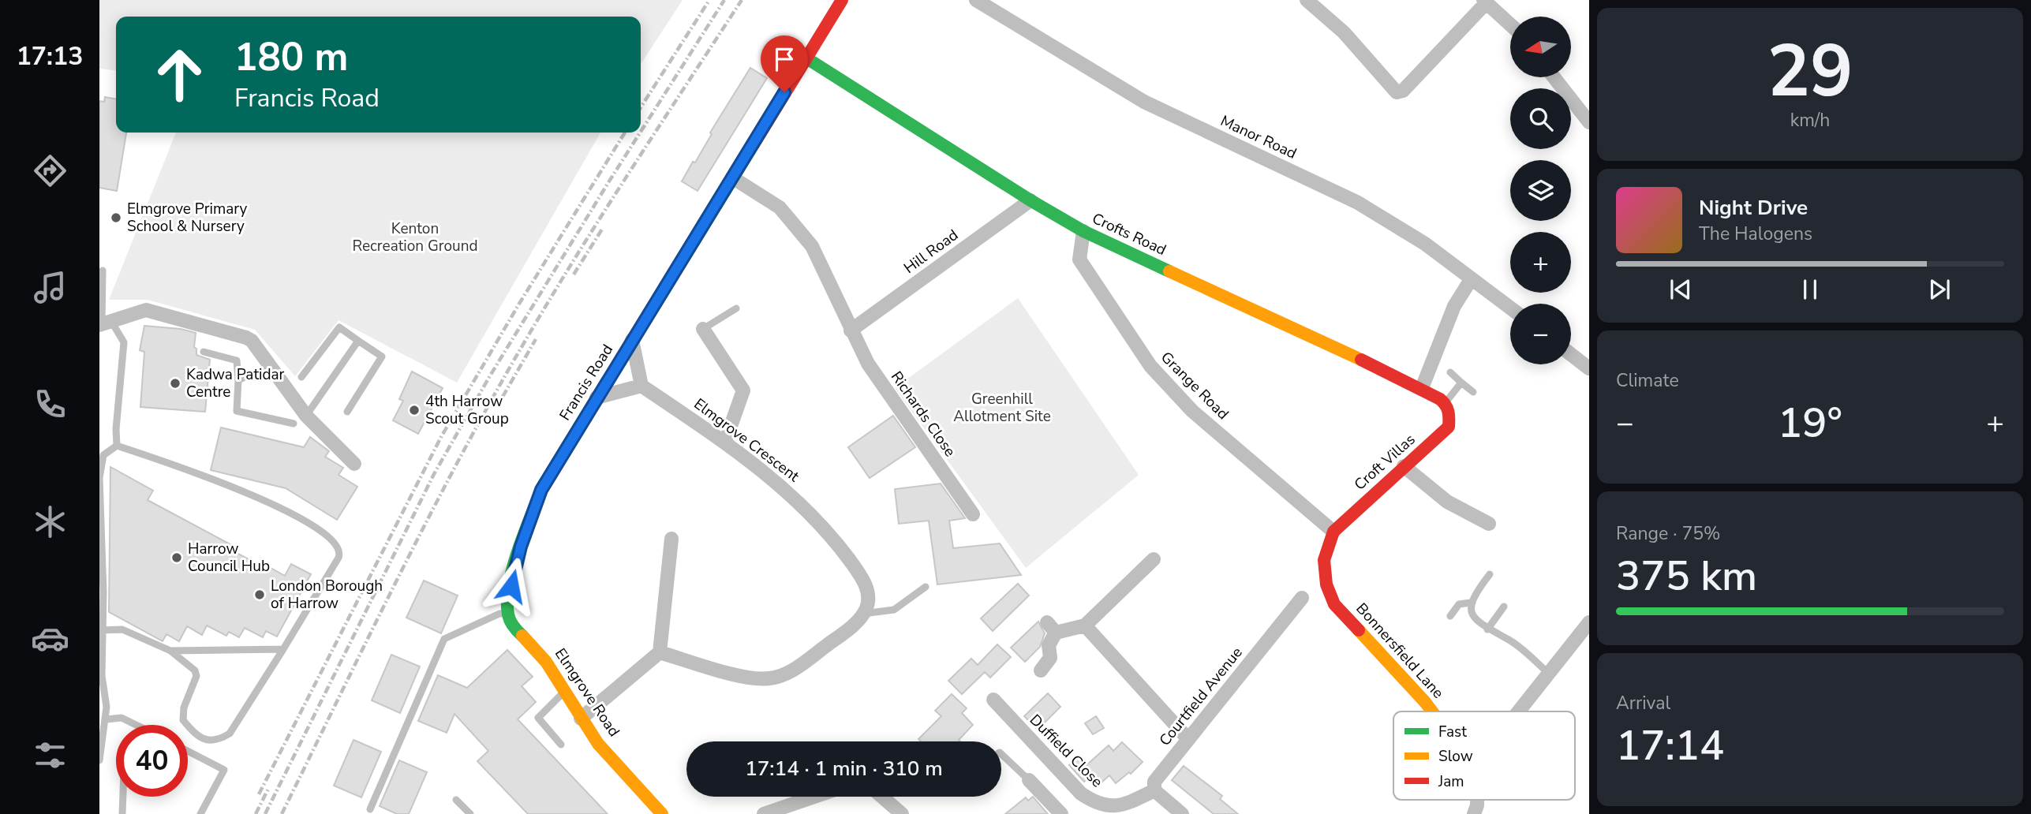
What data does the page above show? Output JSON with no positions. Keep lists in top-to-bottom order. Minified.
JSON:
{"streets":{"street":["Manor Road","Crofts Road","Hill Road","Francis Road","Grange Road","Richards Close","Elmgrove Crescent","Croft Villas","Bonnersfield Lane","Elmgrove Road","Courtfield Avenue","Duffield Close"]},"crossings":[["Crofts Road","Hill Road"],["Crofts Road","Francis Road"],["Crofts Road","Grange Road"],["Crofts Road","Croft Villas"],["Hill Road","Richards Close"],["Francis Road","Richards Close"],["Francis Road","Elmgrove Road"],["Grange Road","Croft Villas"],["Grange Road","Bonnersfield Lane"],["Croft Villas","Bonnersfield Lane"],["Courtfield Avenue","Duffield Close"]],"parks":["Kenton Recreation Ground","Greenhill Allotment Site"],"places":["Elmgrove Primary School & Nursery","Kadwa Patidar Centre","4th Harrow Scout Group","Harrow Council Hub","London Borough of Harrow"],"legend":["Fast","Slow","Jam"],"north":"left","page":{"tabs":"17:13","tile":[["29","km/h"],"Climate",["Range · 75%","375 km"],["Arrival","17:14"]],"map_buttons":["+","−"],"turn":["180 m","Francis Road"],"song":["Night Drive","The Halogens"],"heat":["−","19°","+"],"limit":"40","trip":"17:14 · 1 min · 310 m"}}
